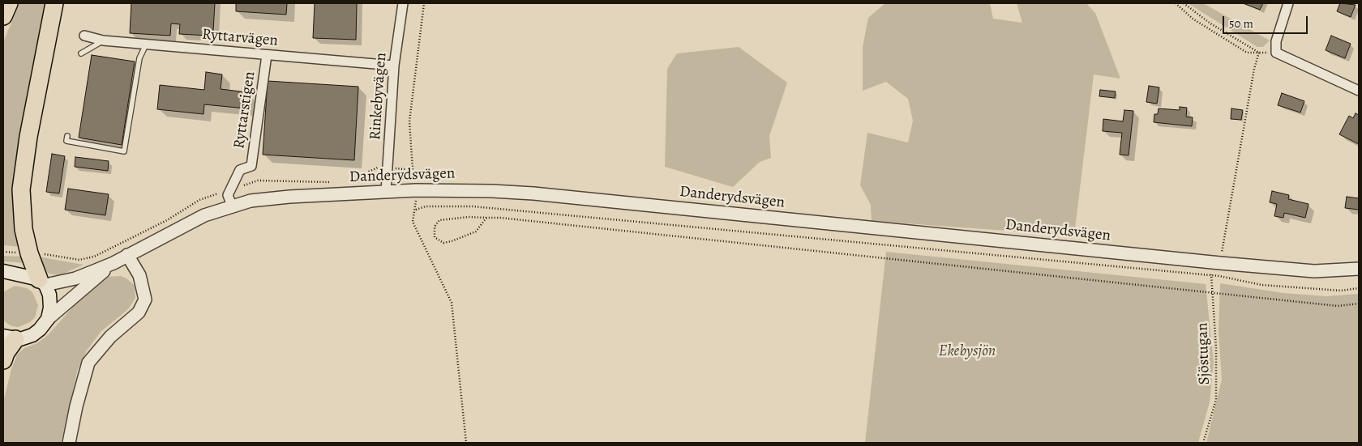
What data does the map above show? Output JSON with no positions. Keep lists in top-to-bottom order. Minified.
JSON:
{"streets":{"street":["Ryttarvägen","Rinkebyvägen","Ryttarstigen","Danderydsvägen"],"path":["Sjöstugan"]},"crossings":[["Ryttarvägen","Rinkebyvägen"],["Ryttarvägen","Ryttarstigen"],["Rinkebyvägen","Danderydsvägen"],["Ryttarstigen","Danderydsvägen"],["Danderydsvägen","Sjöstugan"]],"parks":["Ekebysjön"],"scale_bar":"50 m"}
